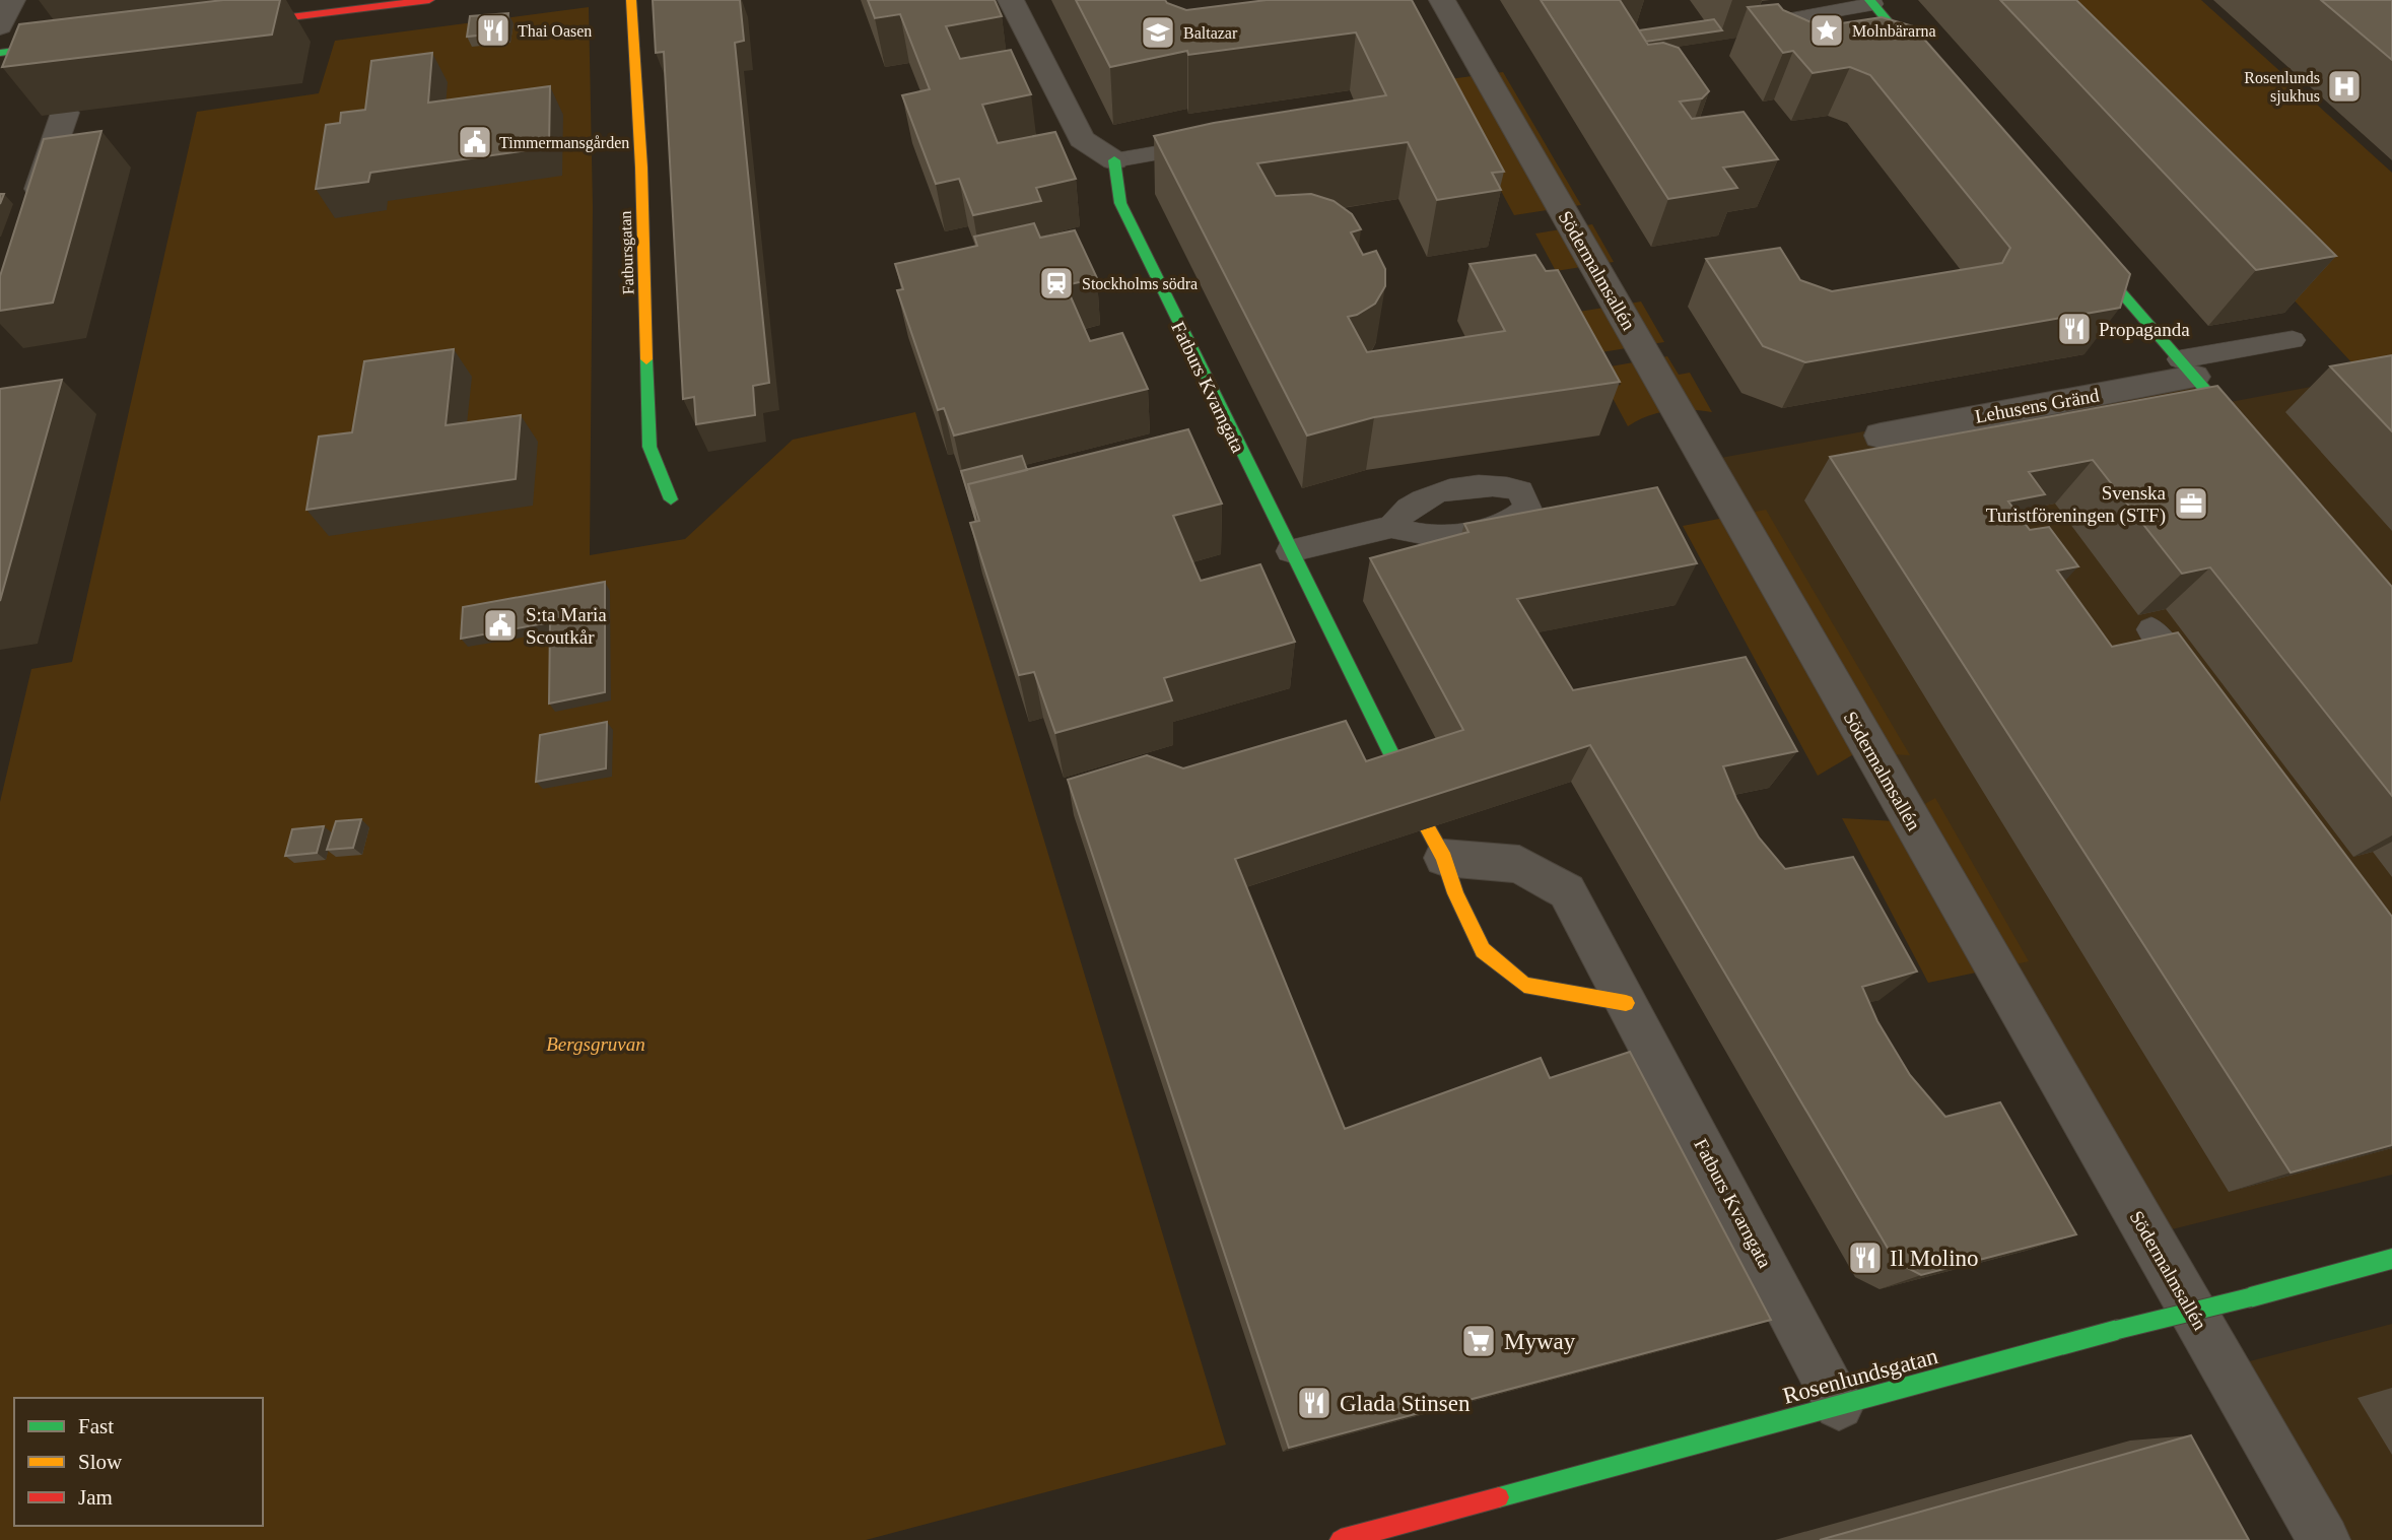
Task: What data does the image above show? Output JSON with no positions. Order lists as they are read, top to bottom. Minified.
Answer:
{"streets":{"street":["Fatbursgatan","Södermalmsallén","Fatburs Kvarngata","Lehusens Gränd","Rosenlundsgatan"]},"crossings":[["Fatburs Kvarngata","Rosenlundsgatan"]],"parks":["Bergsgruvan"],"places":{"restaurant":["Thai Oasen","Propaganda","Il Molino","Glada Stinsen"],"place":["Molnbärarna"],"school or university":["Baltazar"],"hospital":["Rosenlunds sjukhus"],"public building":["Timmermansgården","S:ta Maria Scoutkår"],"station":["Stockholms södra"],"office":["Svenska Turistföreningen (STF)"],"supermarket":["Myway"]},"legend":["Fast","Slow","Jam"]}
